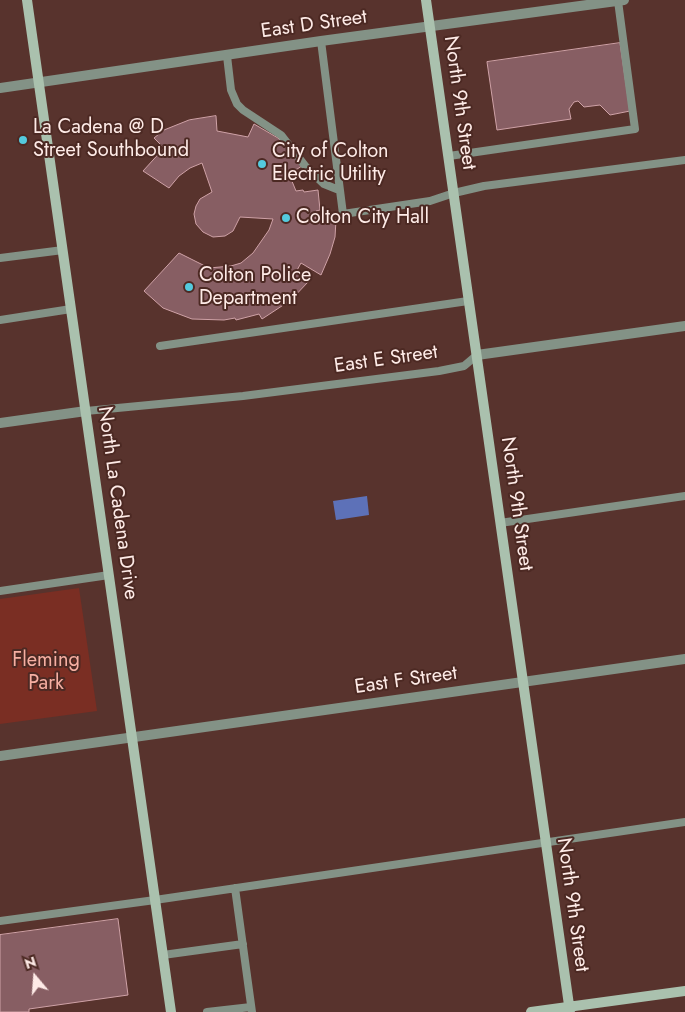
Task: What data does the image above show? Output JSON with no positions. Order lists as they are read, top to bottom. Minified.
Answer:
{"streets":{"street":["East D Street","North 9th Street","East E Street","North La Cadena Drive","East F Street"]},"crossings":[["East D Street","North 9th Street"],["East D Street","North La Cadena Drive"],["North 9th Street","East E Street"],["North 9th Street","East F Street"],["East E Street","North La Cadena Drive"],["North La Cadena Drive","East F Street"]],"parks":["Fleming Park"],"places":["La Cadena @ D Street Southbound","City of Colton Electric Utility","Colton City Hall","Colton Police Department"],"north":"top"}
